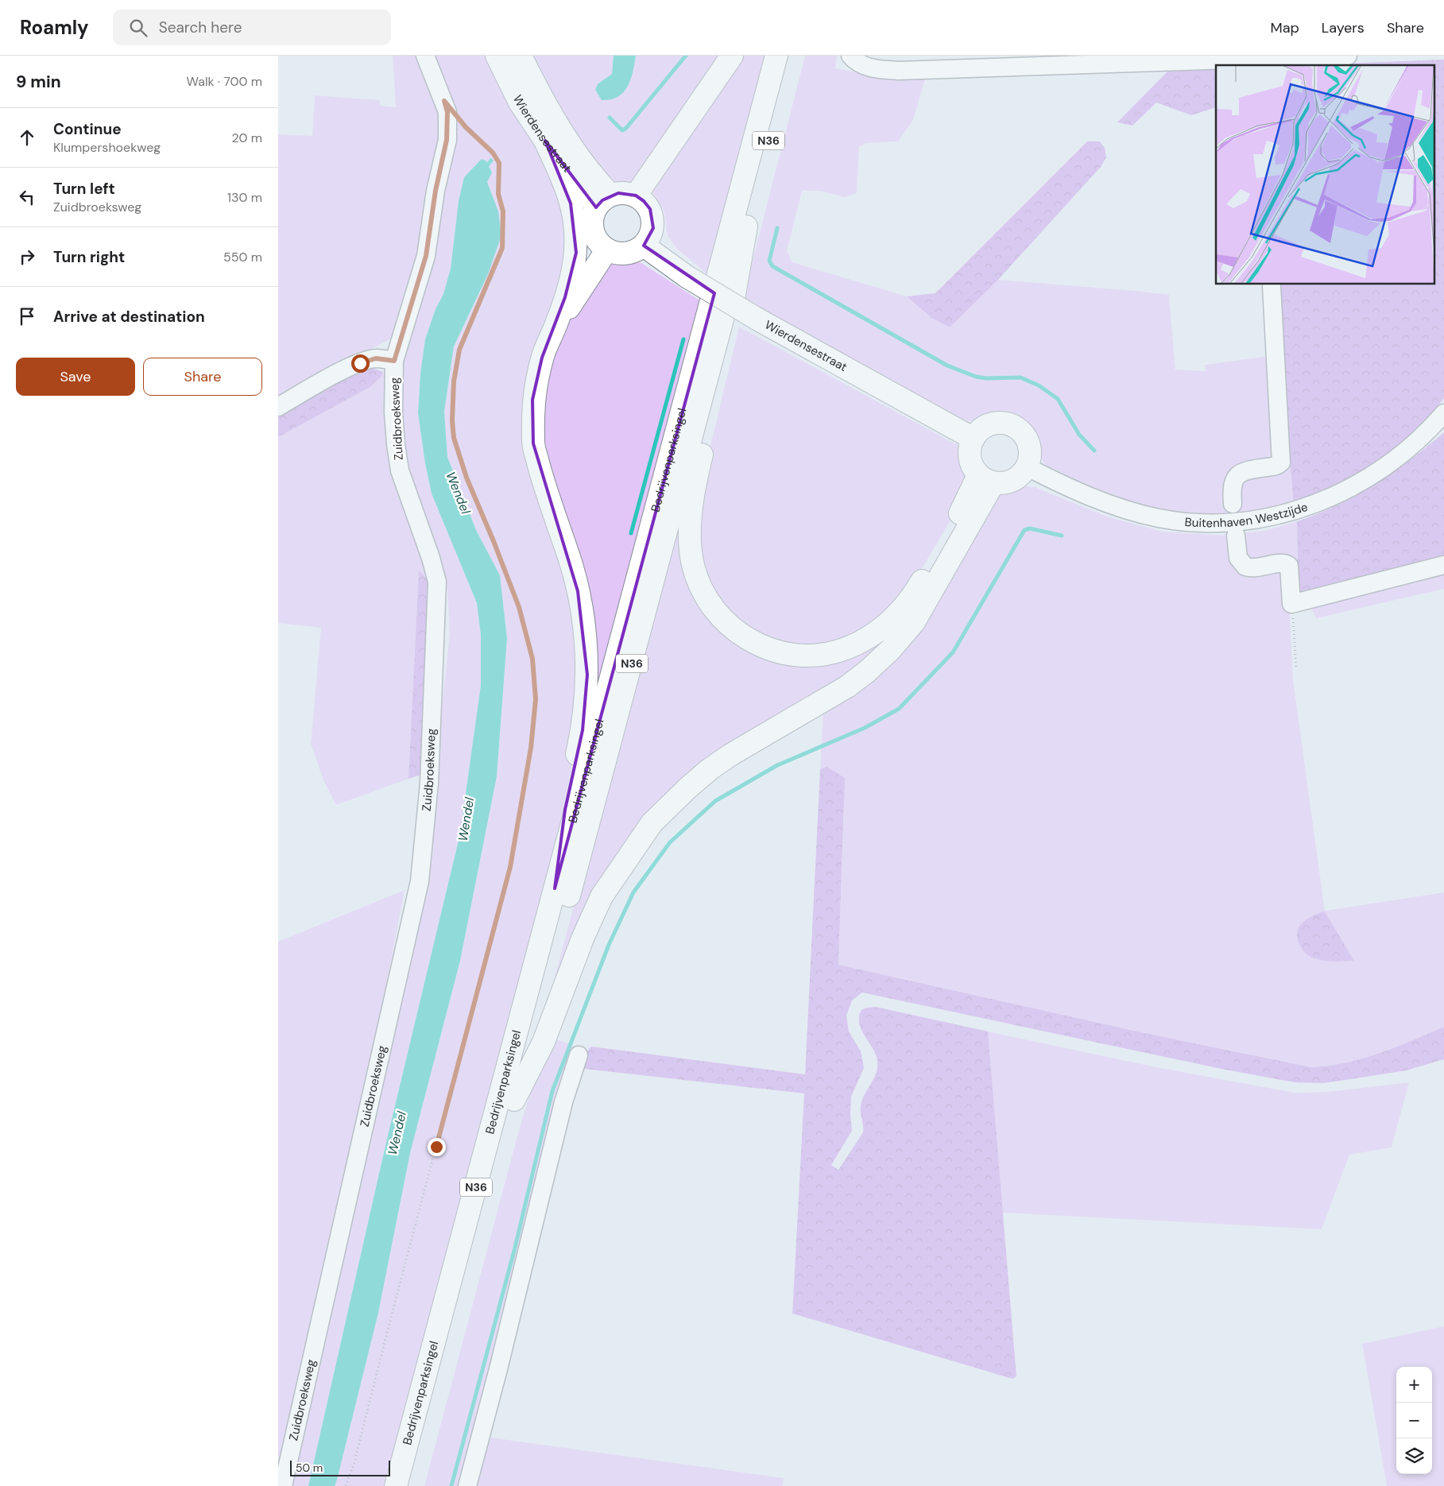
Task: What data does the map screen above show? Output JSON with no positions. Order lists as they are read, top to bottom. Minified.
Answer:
{"streets":{"main road":["Wierdensestraat","N36","Bedrijvenparksingel"],"street":["Zuidbroeksweg","Buitenhaven Westzijde"]},"crossings":[["Wierdensestraat","N36"],["Wierdensestraat","Buitenhaven Westzijde"],["N36","Bedrijvenparksingel"],["N36","Buitenhaven Westzijde"]],"water":["Wendel"],"scale_bar":"50 m","page":{"header":"Roamly","search":"Search here","nav":["Map","Layers","Share"],"heading":["9 min","Walk · 700 m"],"list":[["Continue","Klumpershoekweg","20 m"],["Turn left","Zuidbroeksweg","130 m"],["Turn right","550 m"],"Arrive at destination"],"buttons":["Save","Share"],"map_buttons":["+","−"],"scale":"50 m"}}
